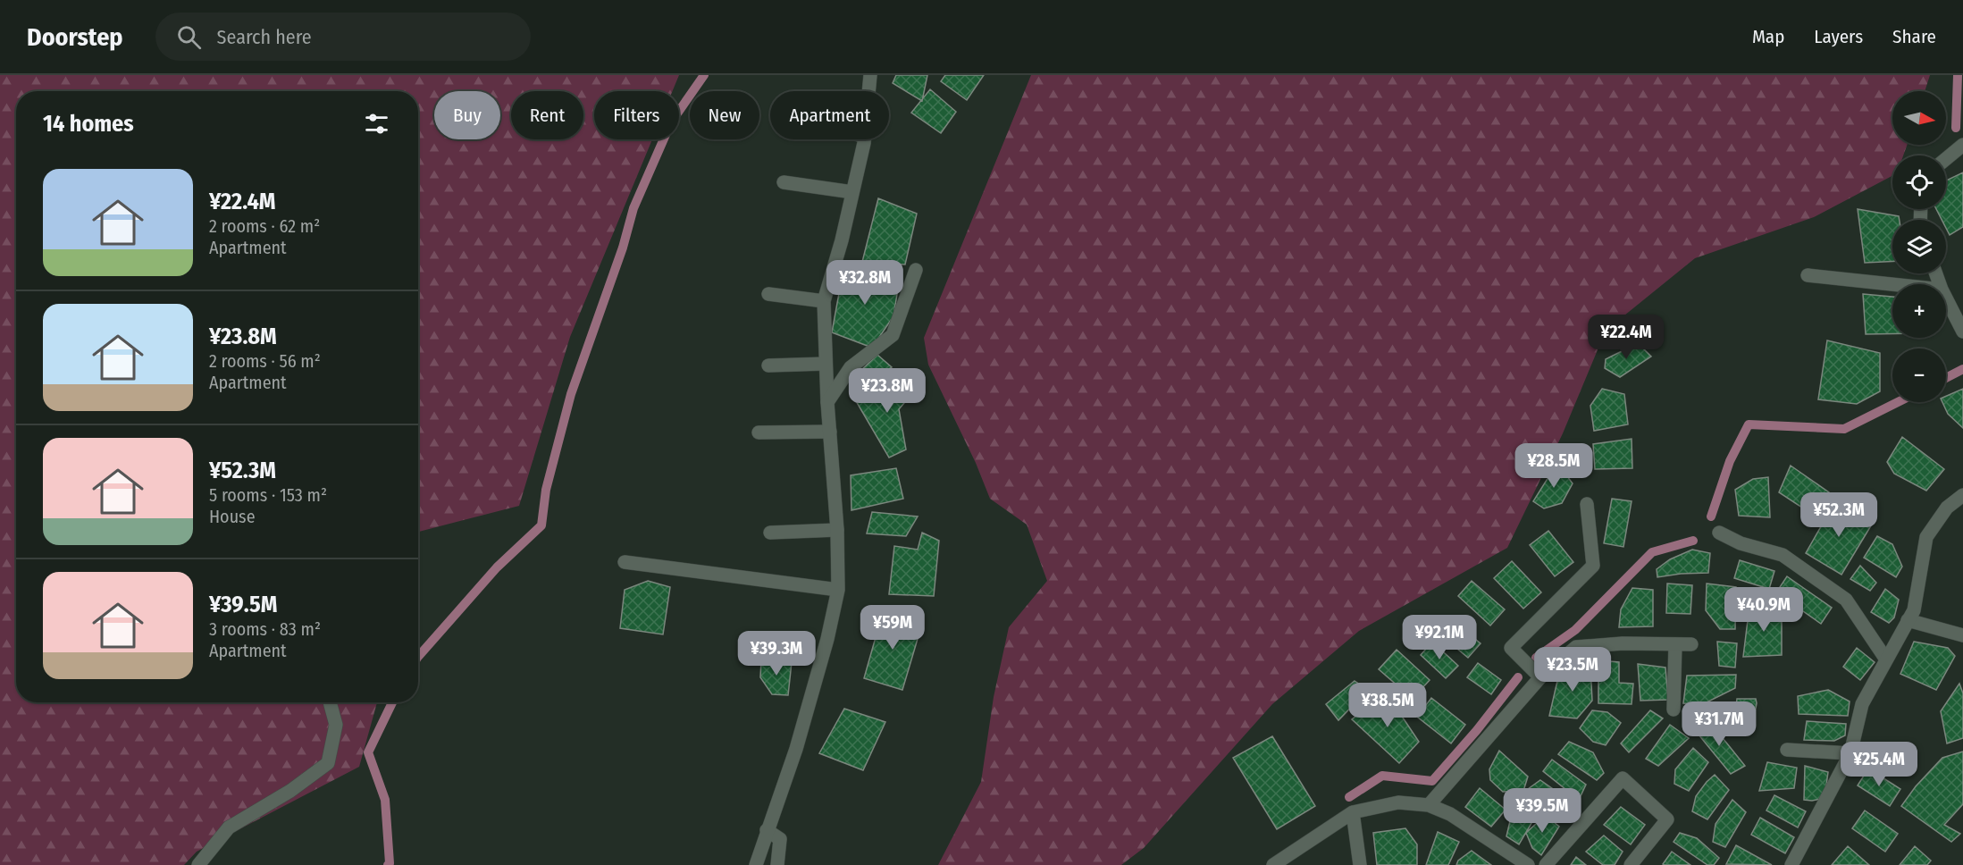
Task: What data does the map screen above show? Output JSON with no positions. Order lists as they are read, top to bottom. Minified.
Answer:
{"north":"right","page":{"header":"Doorstep","search":"Search here","nav":["Map","Layers","Share"],"map_buttons":["+","−"],"chip":["Buy","Rent","Filters","New","Apartment"],"heading":"14 homes","list":[{"name":"¥22.4M","note":"2 rooms · 62 m² · Apartment"},{"name":"¥23.8M","note":"2 rooms · 56 m² · Apartment"},{"name":"¥52.3M","note":"5 rooms · 153 m² · House"},{"name":"¥39.5M","note":"3 rooms · 83 m² · Apartment"}],"price":["¥32.8M","¥22.4M","¥23.8M","¥28.5M","¥52.3M","¥40.9M","¥59M","¥92.1M","¥39.3M","¥23.5M","¥38.5M","¥31.7M","¥25.4M","¥39.5M"]}}
